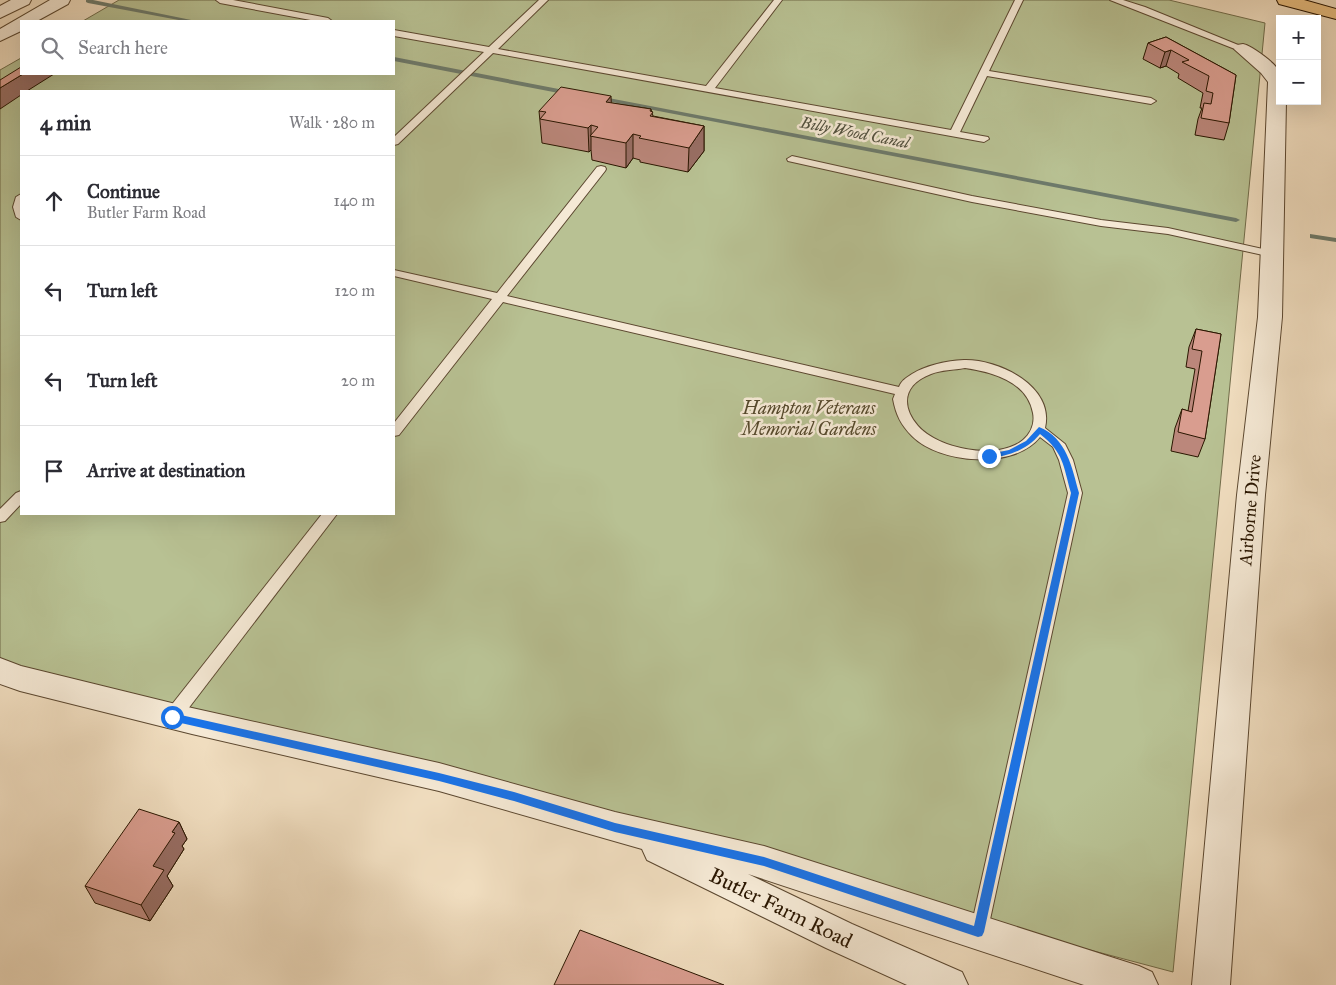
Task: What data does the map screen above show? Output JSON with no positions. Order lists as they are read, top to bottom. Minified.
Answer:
{"streets":{"street":["Airborne Drive","Butler Farm Road"]},"water":["Billy Wood Canal"],"parks":["Hampton Veterans Memorial Gardens"],"page":{"map_buttons":["+","−"],"search":"Search here","heading":["4 min","Walk · 280 m"],"list":[["Continue","Butler Farm Road","140 m"],["Turn left","120 m"],["Turn left","20 m"],"Arrive at destination"]}}
